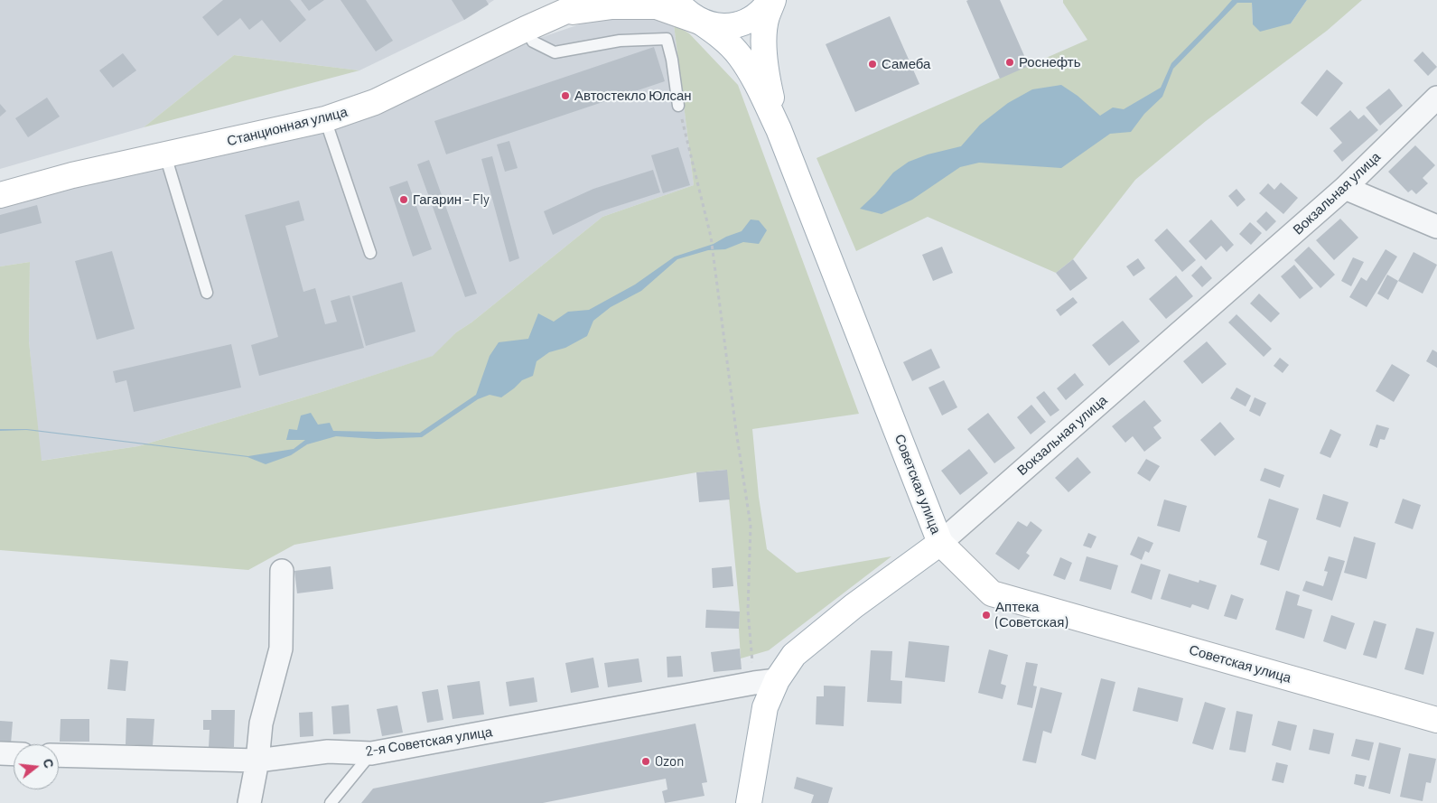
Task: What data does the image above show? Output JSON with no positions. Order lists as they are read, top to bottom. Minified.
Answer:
{"streets":{"street":["Станционная улица","Вокзальная улица","Советская улица","2-я Советская улица"]},"crossings":[["Станционная улица","Советская улица"],["Вокзальная улица","Советская улица"],["Вокзальная улица","2-я Советская улица"]],"places":["Роснефть","Самеба","Автостекло Юлсан","Гагарин - Fly","Аптека (Советская)","Ozon"],"north":"right"}
